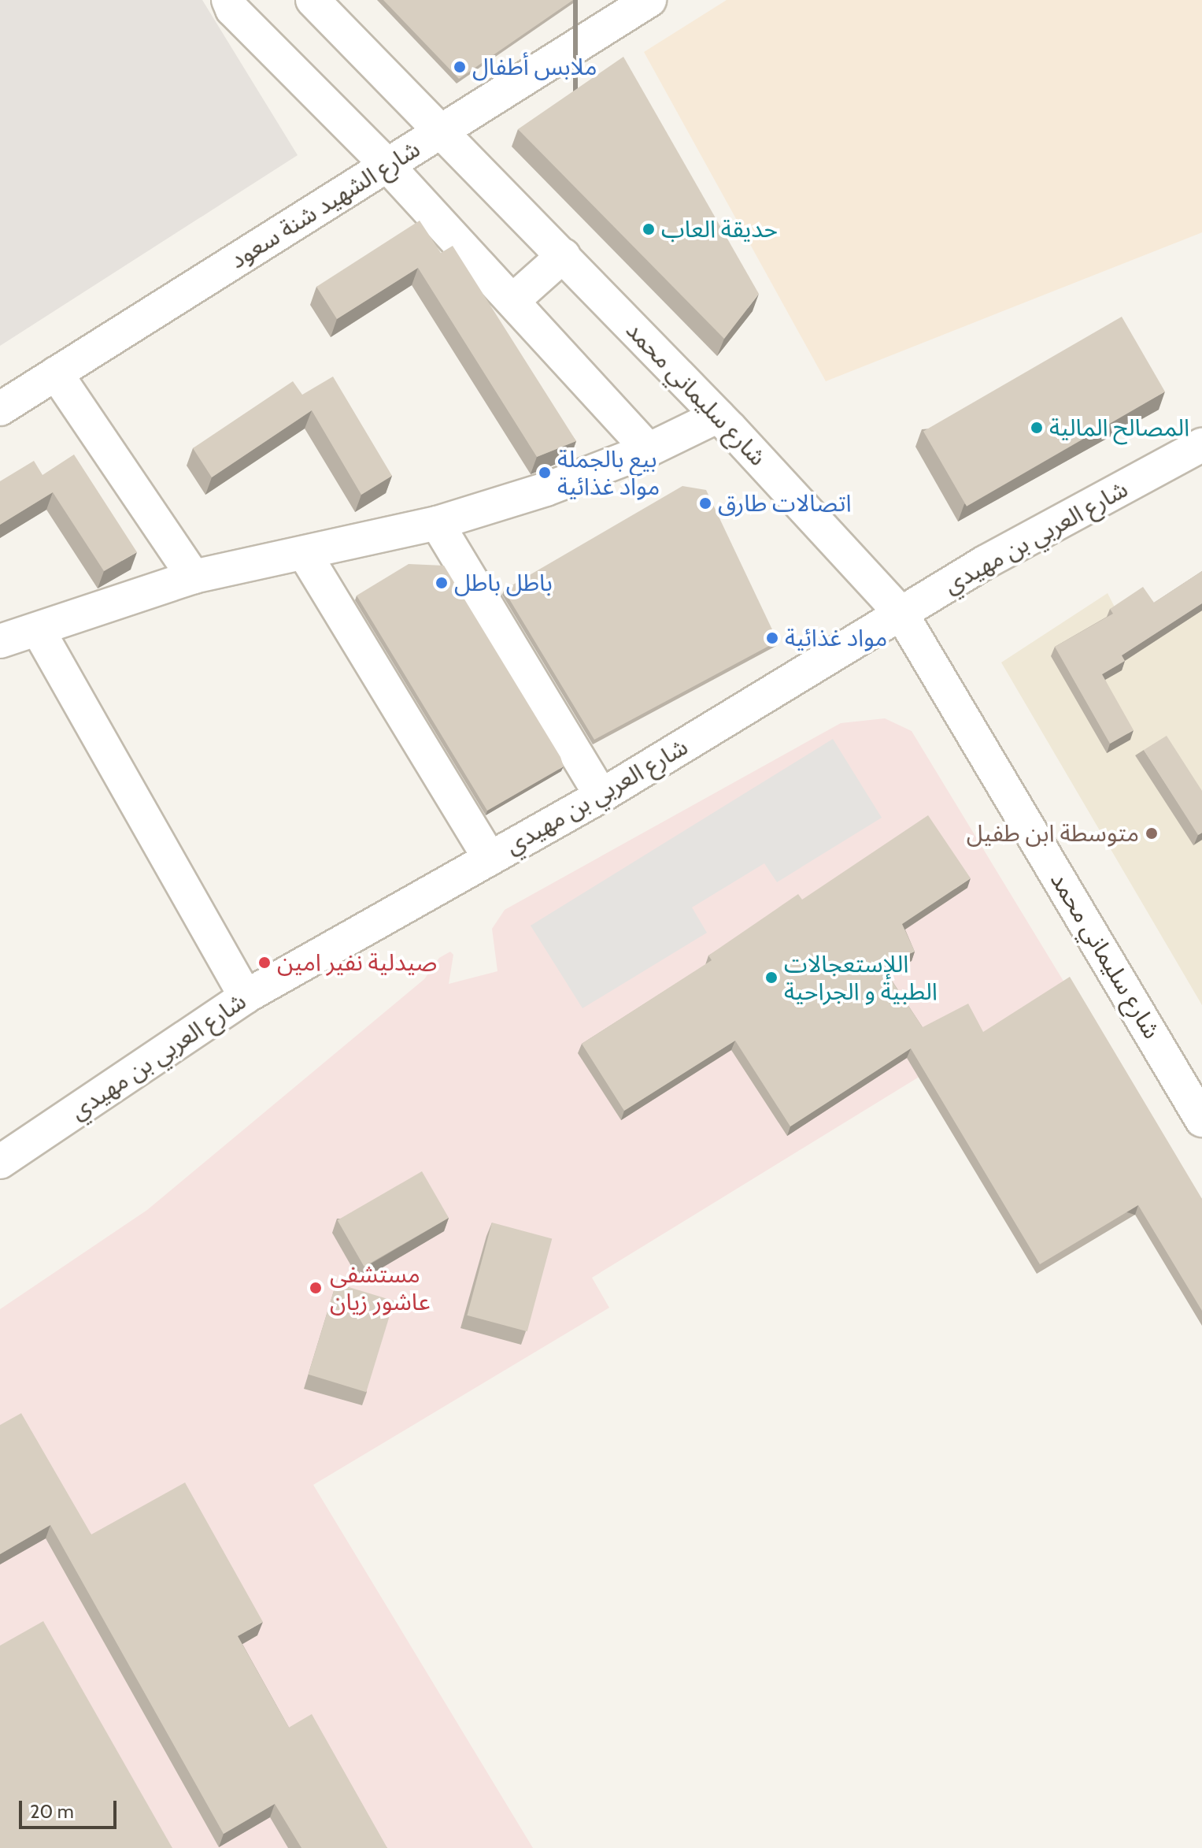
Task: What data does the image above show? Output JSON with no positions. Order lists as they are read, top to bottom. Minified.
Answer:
{"streets":{"street":["شارع الشهيد شنة سعود","شارع سليماني محمد","شارع العربي بن مهيدي"]},"crossings":[["شارع الشهيد شنة سعود","شارع سليماني محمد"],["شارع سليماني محمد","شارع العربي بن مهيدي"]],"places":["ملابس أطفال","حديقة العاب","المصالح المالية","بيع بالجملة مواد غذائية","اتصالات طارق","باطل باطل","مواد غذائية","متوسطة ابن طفيل","صيدلية نفير امين","اللإستعجالات الطبية و الجراحية","مستشفى عاشور زيان"],"scale_bar":"20 m"}
